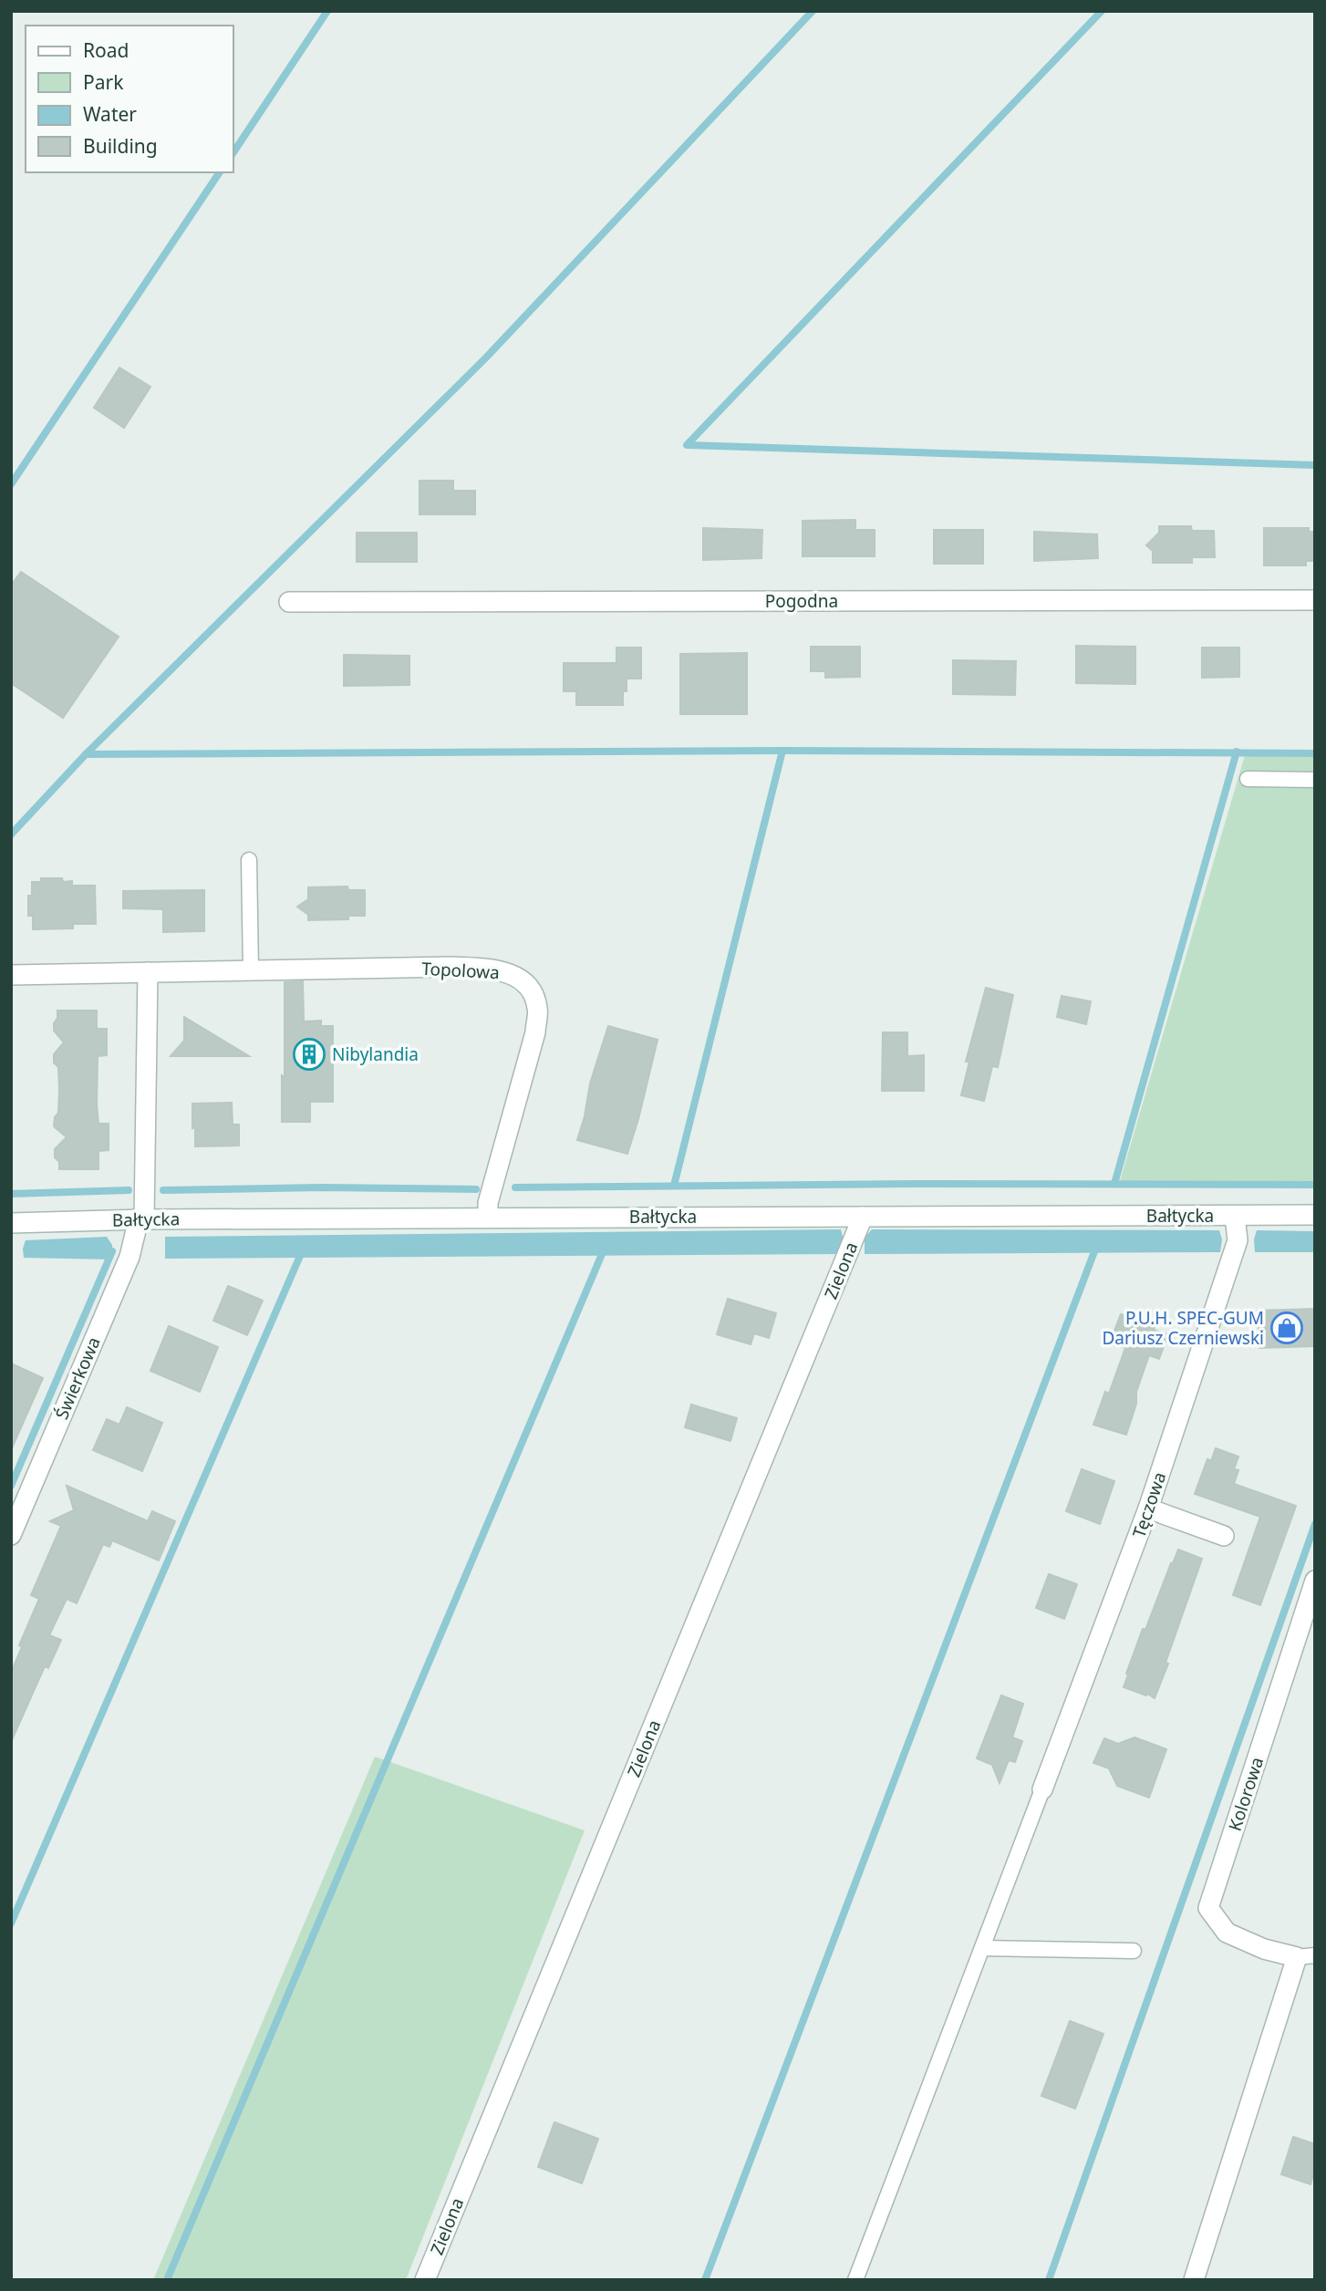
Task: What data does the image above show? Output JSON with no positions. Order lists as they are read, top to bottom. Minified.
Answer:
{"streets":{"street":["Pogodna","Topolowa","Bałtycka","Zielona","Świerkowa","Tęczowa","Kolorowa"]},"crossings":[["Topolowa","Bałtycka"],["Bałtycka","Zielona"],["Bałtycka","Świerkowa"],["Bałtycka","Tęczowa"]],"places":{"building":["Nibylandia"],"shop":["P.U.H. SPEC-GUM Dariusz Czerniewski"]},"legend":["Road","Park","Water","Building"]}
